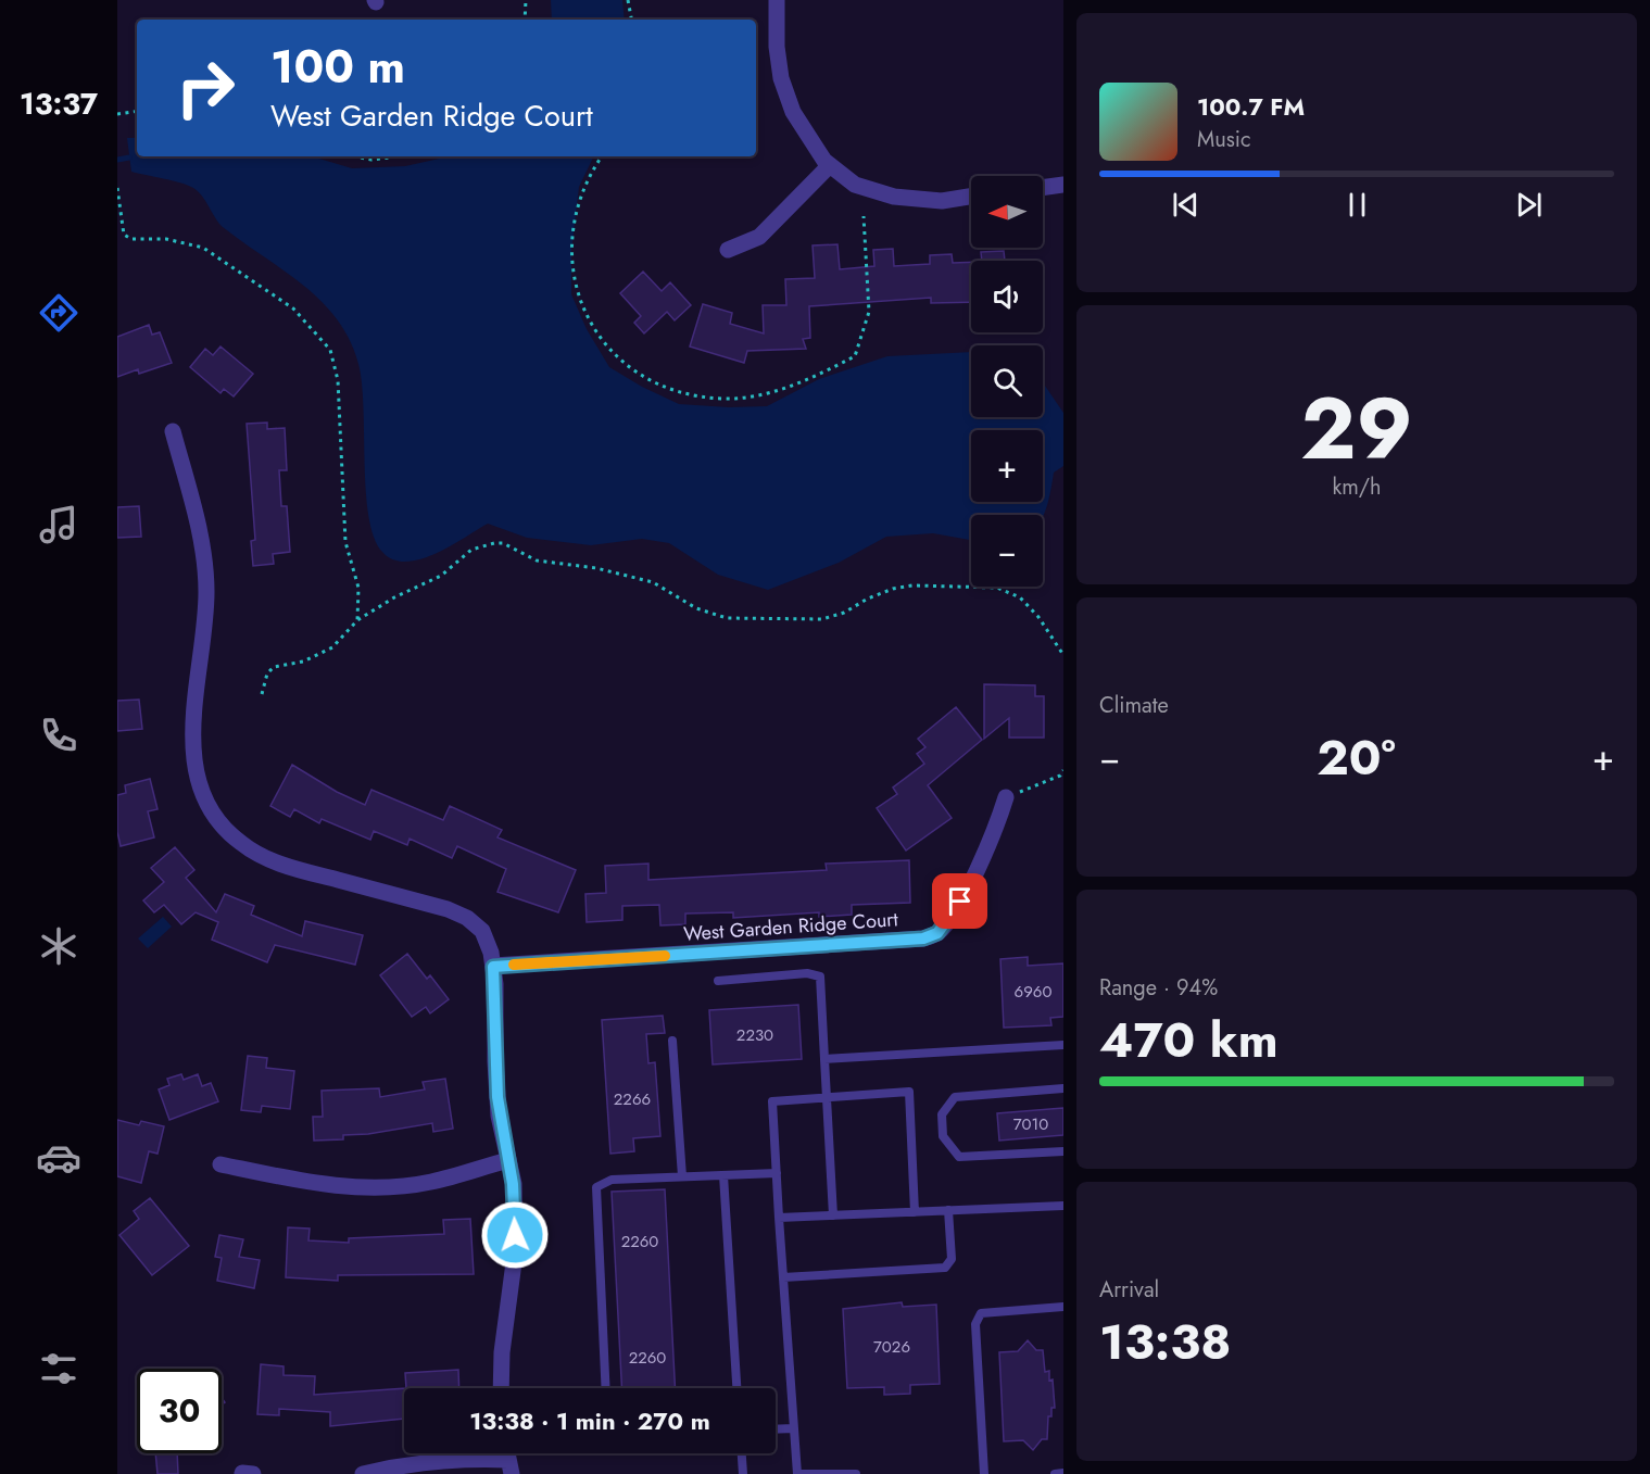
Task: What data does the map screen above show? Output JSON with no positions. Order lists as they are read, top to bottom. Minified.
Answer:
{"streets":{"street":["West Garden Ridge Court"]},"house_numbers":["6960","2230","2266","7010","2260","7026","2260"],"north":"left","page":{"tabs":"13:37","turn":["100 m","West Garden Ridge Court"],"song":["100.7 FM","Music"],"map_buttons":["+","−"],"tile":[["29","km/h"],"Climate",["Range · 94%","470 km"],["Arrival","13:38"]],"heat":["−","20°","+"],"limit":"30","trip":"13:38 · 1 min · 270 m"}}
